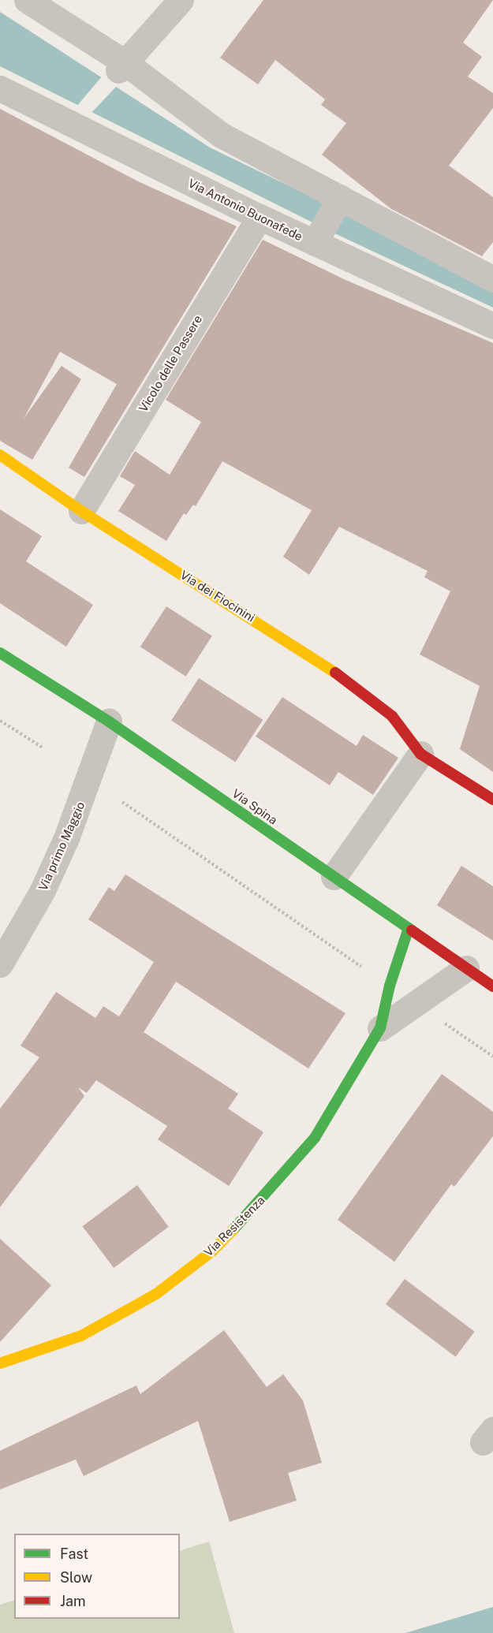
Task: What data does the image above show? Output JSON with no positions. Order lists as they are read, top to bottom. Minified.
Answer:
{"streets":{"street":["Via Antonio Buonafede","Vicolo delle Passere","Via dei Fiocinini","Via Spina","Via primo Maggio","Via Resistenza"]},"crossings":[["Via Antonio Buonafede","Vicolo delle Passere"],["Vicolo delle Passere","Via dei Fiocinini"],["Via Spina","Via primo Maggio"],["Via Spina","Via Resistenza"]],"legend":["Fast","Slow","Jam"]}
